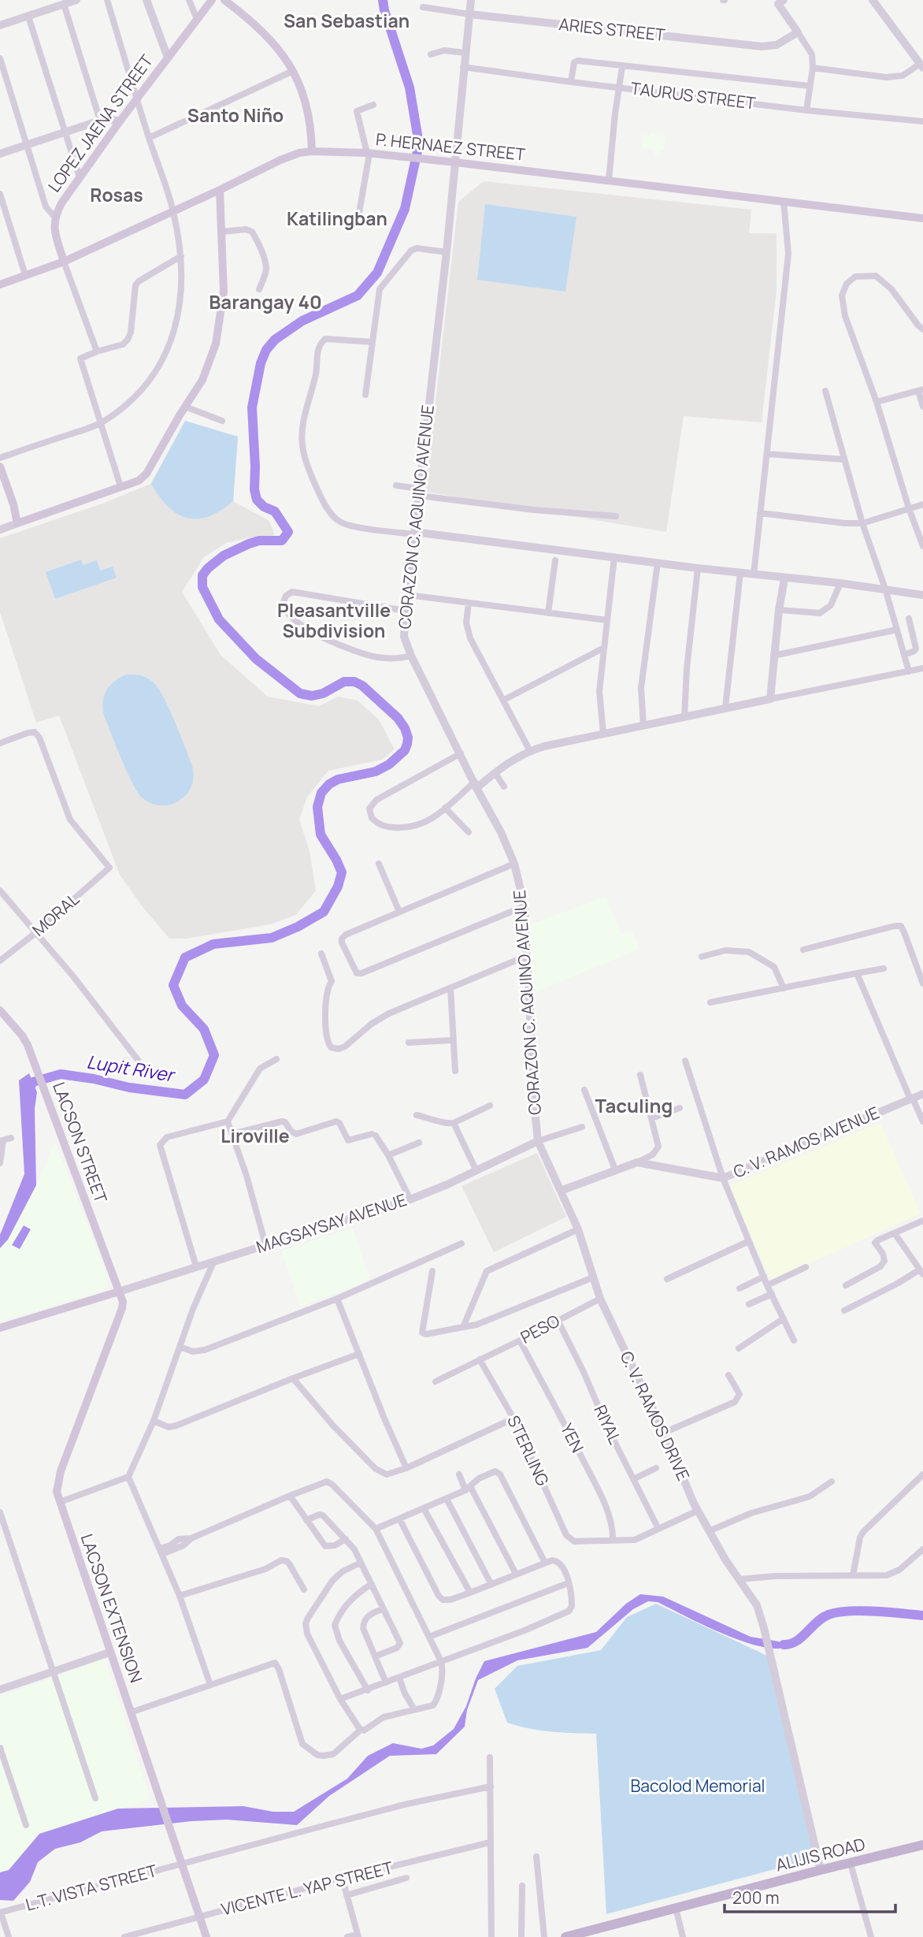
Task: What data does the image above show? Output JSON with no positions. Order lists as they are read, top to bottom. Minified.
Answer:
{"streets":{"main road":["LOPEZ JAENA STREET","P. HERNAEZ STREET","LACSON STREET","LACSON EXTENSION","ALIJIS ROAD"],"street":["ARIES STREET","TAURUS STREET","CORAZON C. AQUINO AVENUE","MORAL","C. V. RAMOS AVENUE","MAGSAYSAY AVENUE","PESO","C. V. RAMOS DRIVE","RIYAL","YEN","STERLING","L.T. VISTA STREET","VICENTE L. YAP STREET"]},"crossings":[["ARIES STREET","CORAZON C. AQUINO AVENUE"],["TAURUS STREET","CORAZON C. AQUINO AVENUE"],["LOPEZ JAENA STREET","P. HERNAEZ STREET"],["P. HERNAEZ STREET","CORAZON C. AQUINO AVENUE"],["CORAZON C. AQUINO AVENUE","MAGSAYSAY AVENUE"],["CORAZON C. AQUINO AVENUE","C. V. RAMOS DRIVE"],["LACSON STREET","MAGSAYSAY AVENUE"],["LACSON STREET","LACSON EXTENSION"],["C. V. RAMOS AVENUE","C. V. RAMOS DRIVE"],["MAGSAYSAY AVENUE","C. V. RAMOS DRIVE"],["MAGSAYSAY AVENUE","LACSON EXTENSION"],["PESO","C. V. RAMOS DRIVE"],["PESO","RIYAL"],["PESO","YEN"],["PESO","STERLING"],["C. V. RAMOS DRIVE","ALIJIS ROAD"],["YEN","STERLING"],["LACSON EXTENSION","L.T. VISTA STREET"],["LACSON EXTENSION","VICENTE L. YAP STREET"]],"districts":["San Sebastian","Santo Niño","Rosas","Katilingban","Barangay 40","Pleasantville Subdivision","Taculing","Liroville"],"water":["Lupit River"],"parks":["Bacolod Memorial"],"scale_bar":"200 m"}
